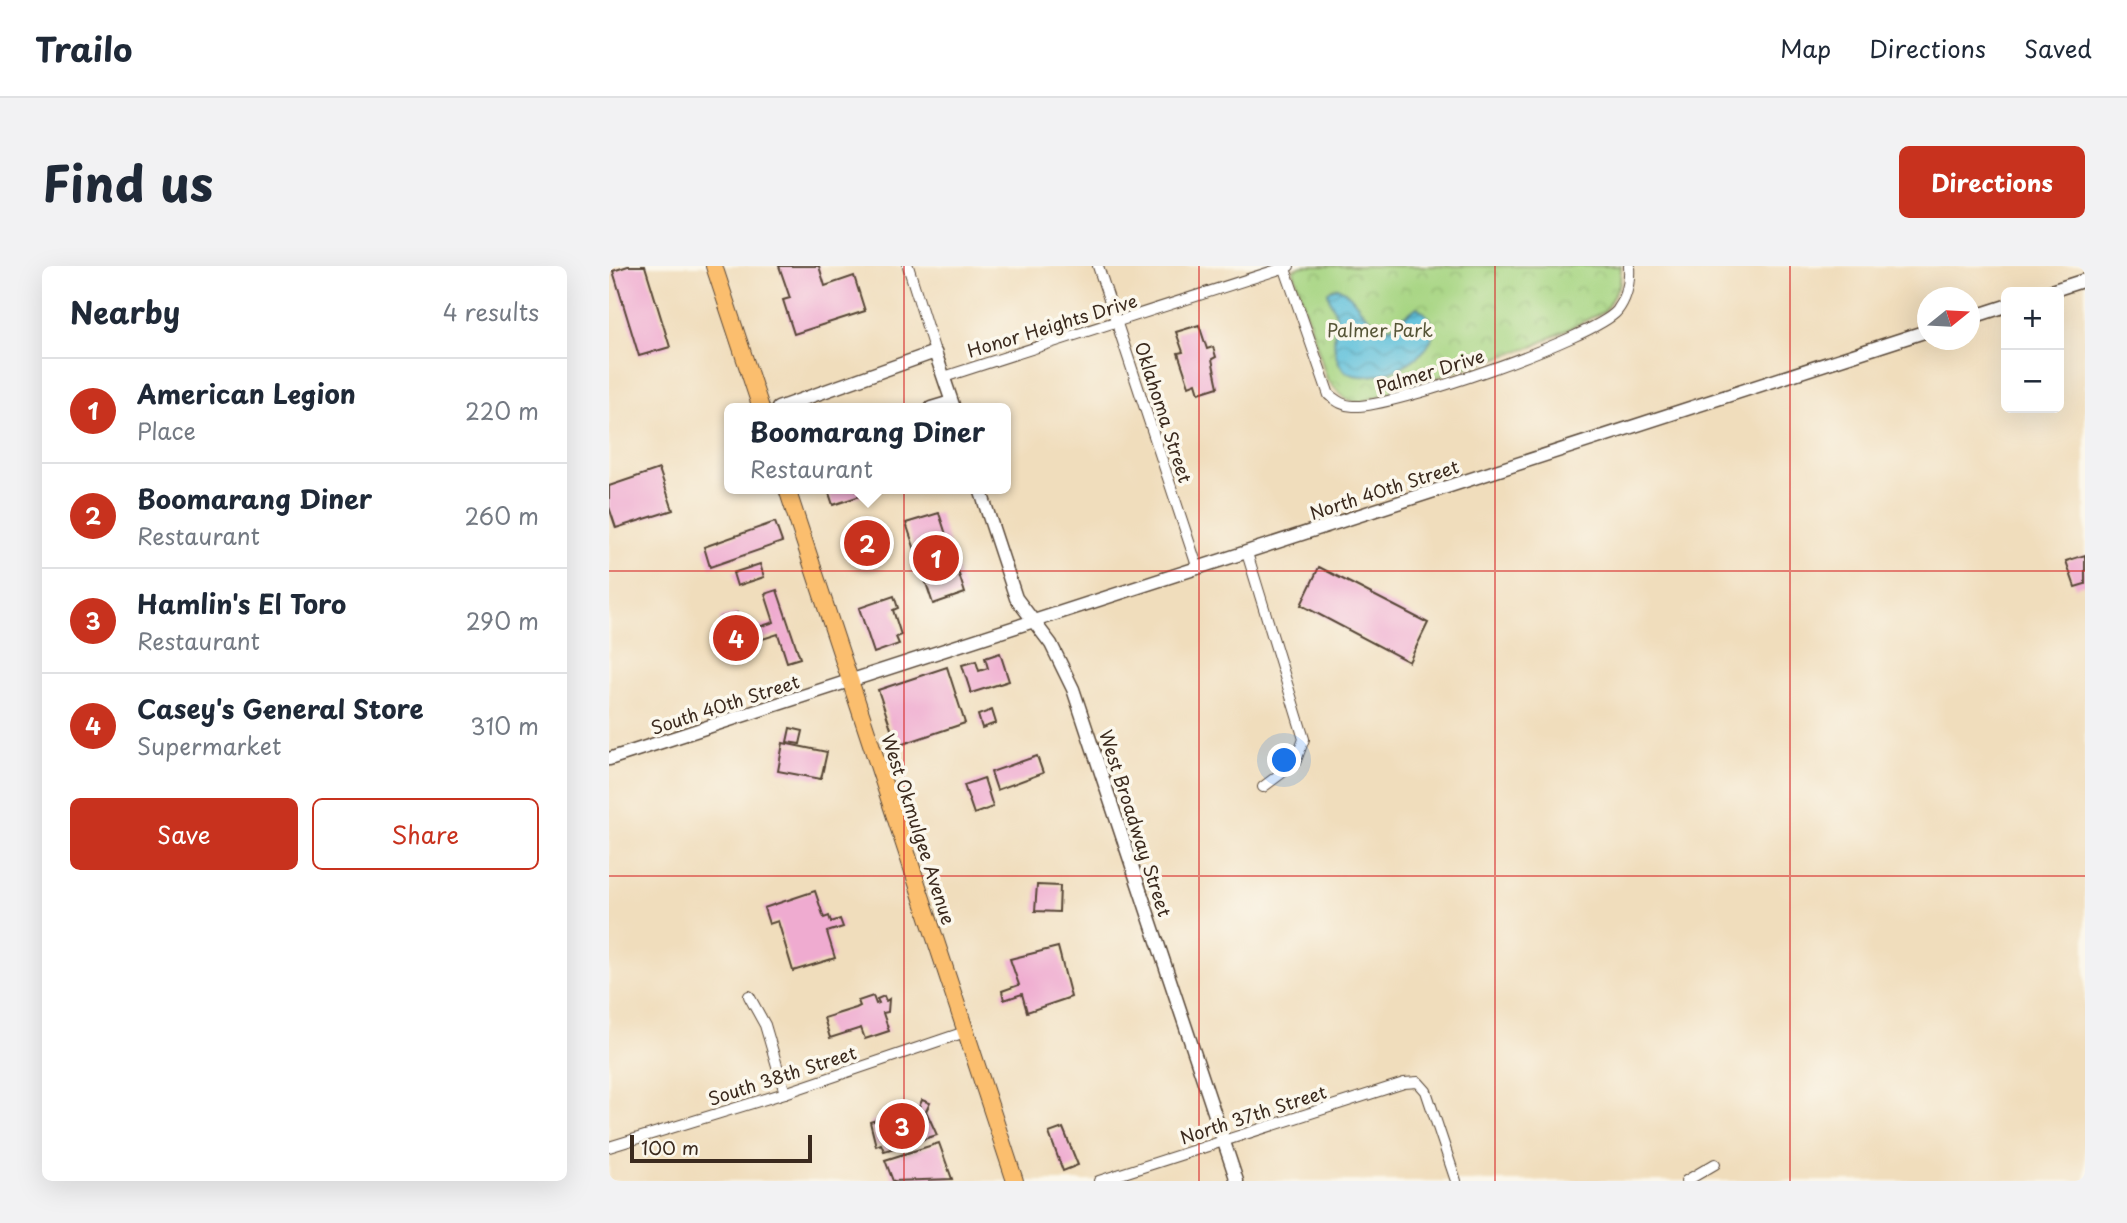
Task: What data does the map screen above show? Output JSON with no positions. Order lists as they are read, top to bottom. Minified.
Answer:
{"streets":{"main road":["West Okmulgee Avenue"],"street":["Honor Heights Drive","Palmer Drive","Oklahoma Street","North 40th Street","South 40th Street","West Broadway Street","South 38th Street","North 37th Street"]},"crossings":[["Honor Heights Drive","Palmer Drive"],["Honor Heights Drive","Oklahoma Street"],["Oklahoma Street","North 40th Street"],["North 40th Street","South 40th Street"],["North 40th Street","West Broadway Street"],["North 40th Street","West Okmulgee Avenue"],["South 40th Street","West Okmulgee Avenue"],["West Broadway Street","North 37th Street"],["West Okmulgee Avenue","South 38th Street"]],"parks":["Palmer Park"],"scale_bar":"100 m","north":"right","page":{"header":"Trailo","nav":["Map","Directions","Saved"],"title":"Find us","buttons":["Directions",["Save","Share"]],"heading":["Nearby","4 results"],"map_buttons":["+","−"],"list":[{"mark":"1","name":"American Legion","note":"Place","value":"220 m"},{"mark":"2","name":"Boomarang Diner","note":"Restaurant","value":"260 m"},{"mark":"3","name":"Hamlin's El Toro","note":"Restaurant","value":"290 m"},{"mark":"4","name":"Casey's General Store","note":"Supermarket","value":"310 m"}],"popup":["Boomarang Diner","Restaurant"],"pins":["2","1","4","3"],"scale":"100 m"}}
